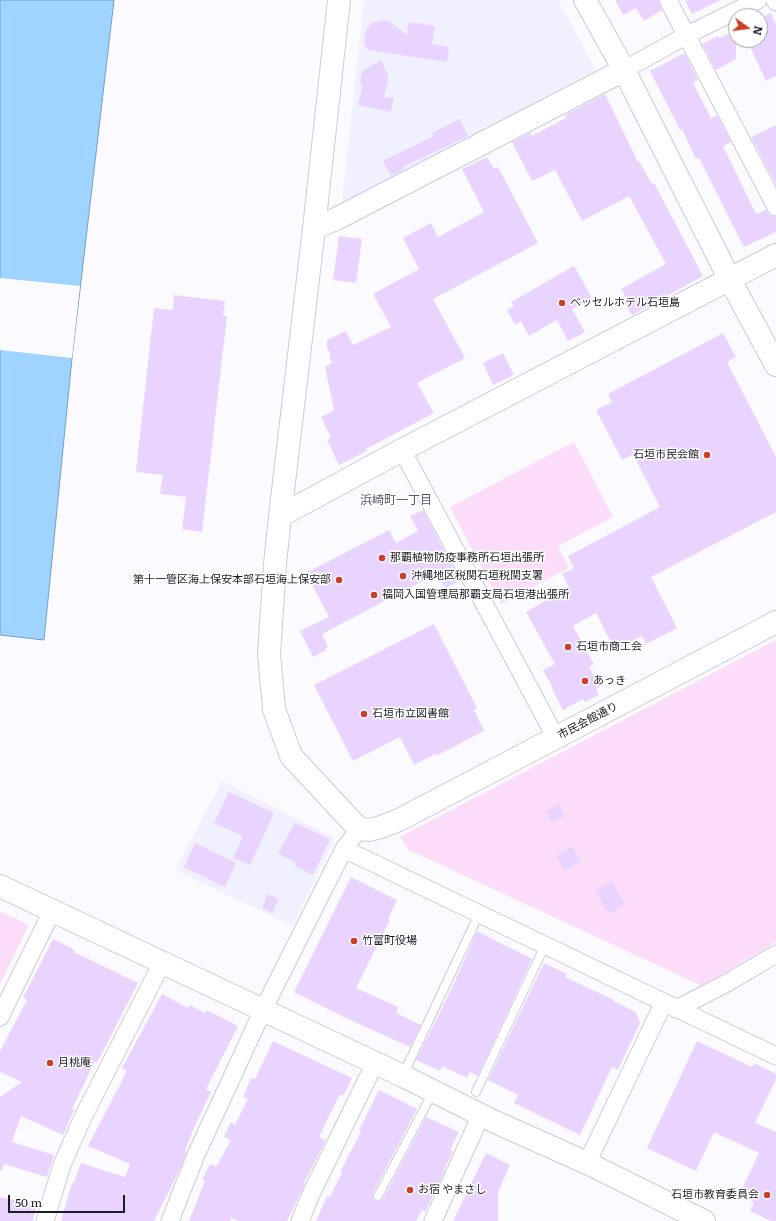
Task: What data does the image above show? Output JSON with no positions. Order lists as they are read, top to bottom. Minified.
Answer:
{"streets":{"street":["市民会館通り"]},"districts":["浜崎町一丁目"],"places":["ベッセルホテル石垣島","石垣市民会館","那覇植物防疫事務所石垣出張所","沖縄地区税関石垣税関支署","第十一管区海上保安本部石垣海上保安部","福岡入国管理局那覇支局石垣港出張所","石垣市商工会","あっき","石垣市立図書館","竹富町役場","月桃庵","お宿 やまさし","石垣市教育委員会"],"scale_bar":"50 m","north":"right"}
